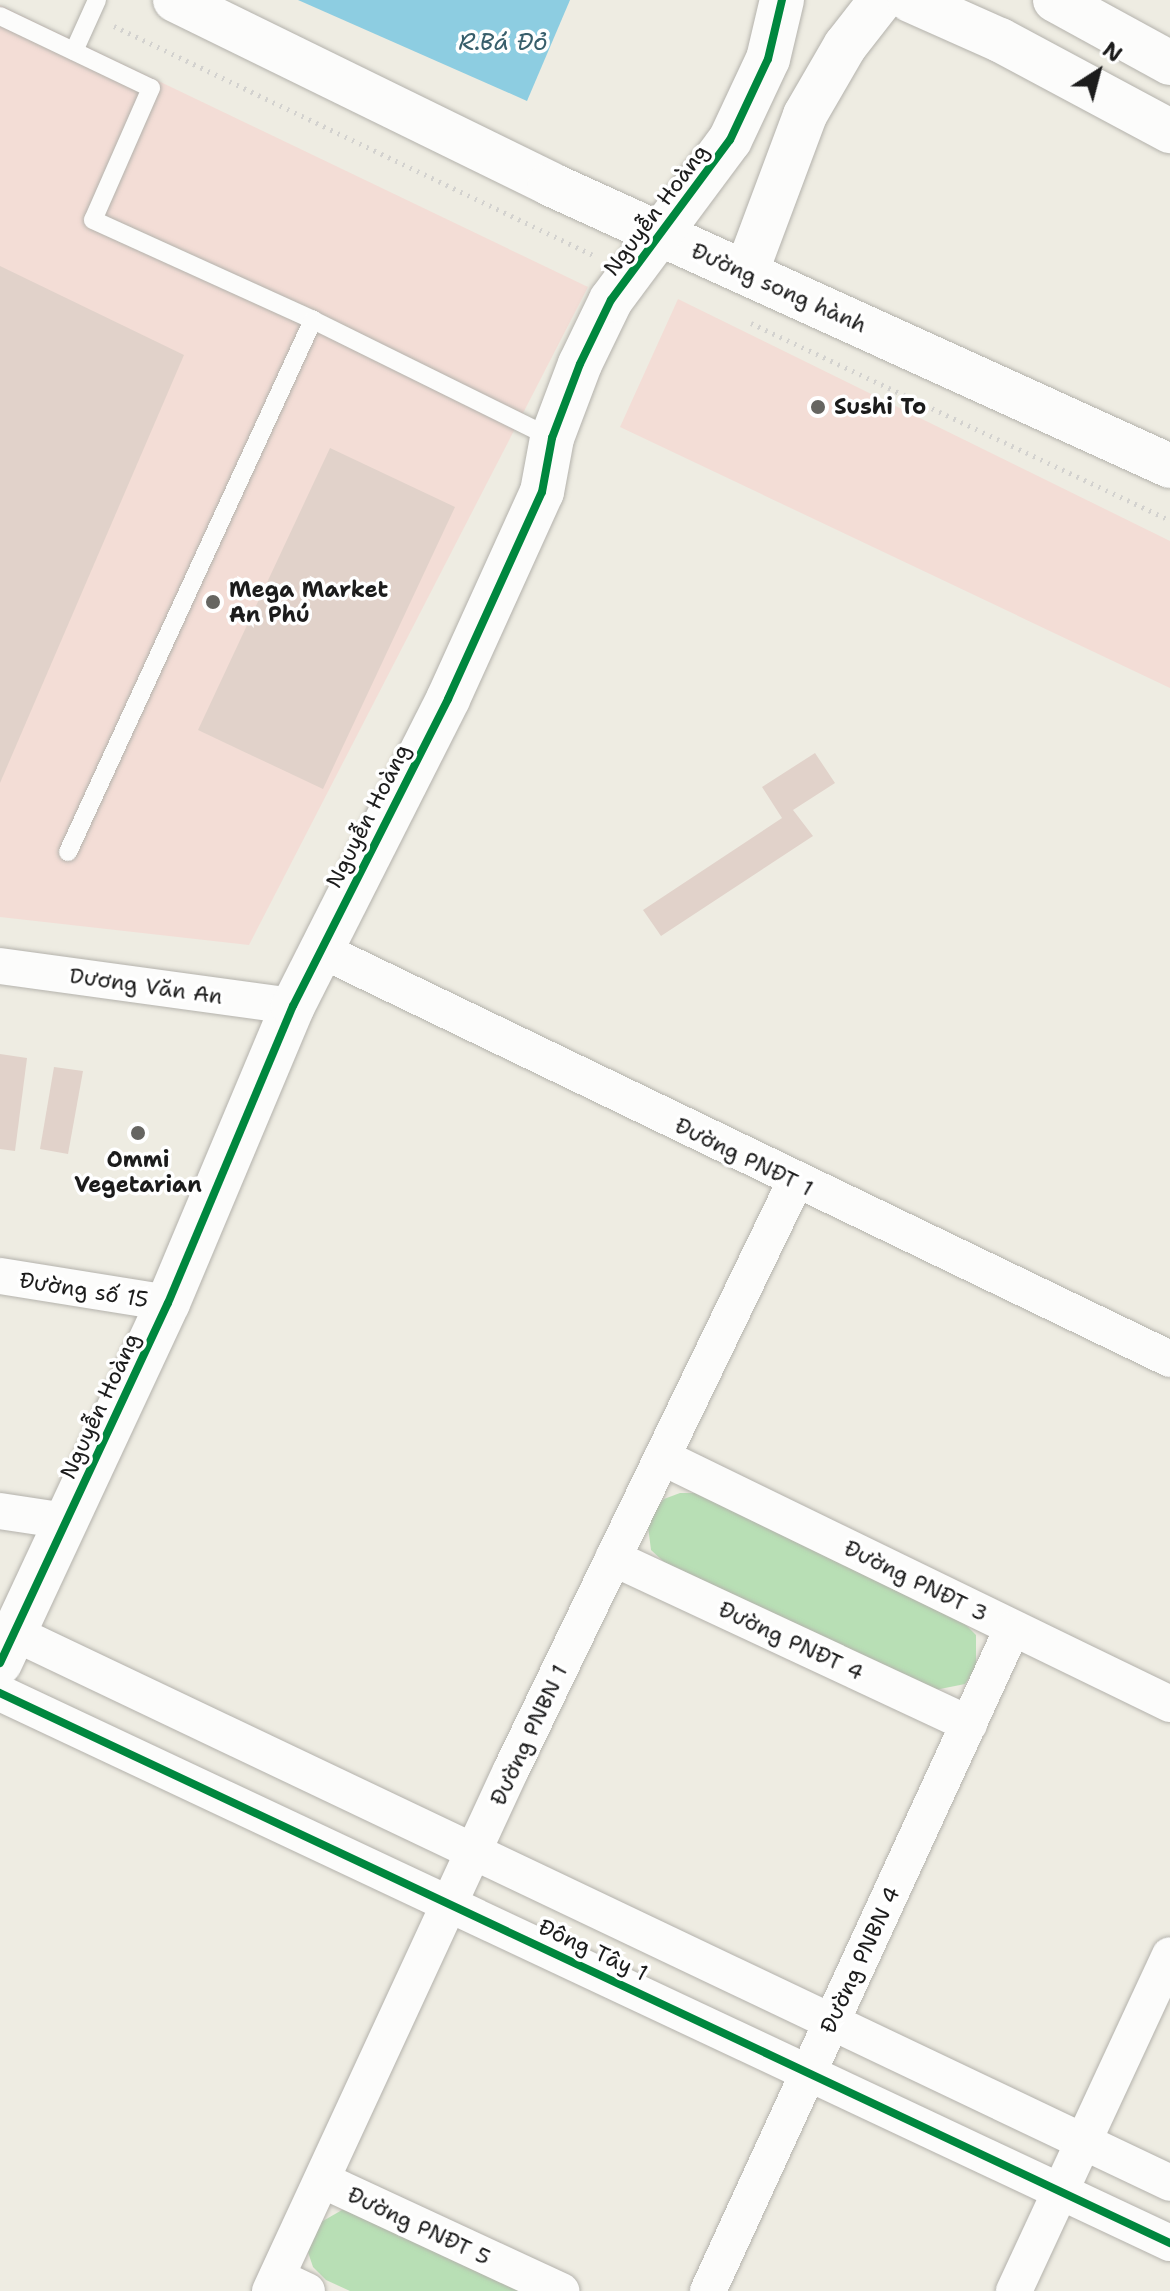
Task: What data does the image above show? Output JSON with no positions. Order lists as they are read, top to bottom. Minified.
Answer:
{"streets":{"main road":["Nguyễn Hoàng","Đường song hành"],"street":["Dương Văn An","Đường PNĐT 1","Đường số 15","Đường PNĐT 3","Đường PNĐT 4","Đường PNBN 1","Đông Tây 1","Đường PNBN 4","Đường PNĐT 5"]},"crossings":[["Nguyễn Hoàng","Đường song hành"],["Nguyễn Hoàng","Dương Văn An"],["Nguyễn Hoàng","Đường PNĐT 1"],["Nguyễn Hoàng","Đường số 15"],["Nguyễn Hoàng","Đông Tây 1"],["Đường PNĐT 1","Đường PNBN 1"],["Đường PNĐT 3","Đường PNBN 1"],["Đường PNĐT 3","Đường PNBN 4"],["Đường PNĐT 4","Đường PNBN 1"],["Đường PNĐT 4","Đường PNBN 4"],["Đường PNBN 1","Đông Tây 1"],["Đường PNBN 1","Đường PNĐT 5"],["Đông Tây 1","Đường PNBN 4"]],"water":["R.Bá Đỏ"],"places":["Sushi To","Mega Market An Phú","Ommi Vegetarian"],"north":"top right"}
